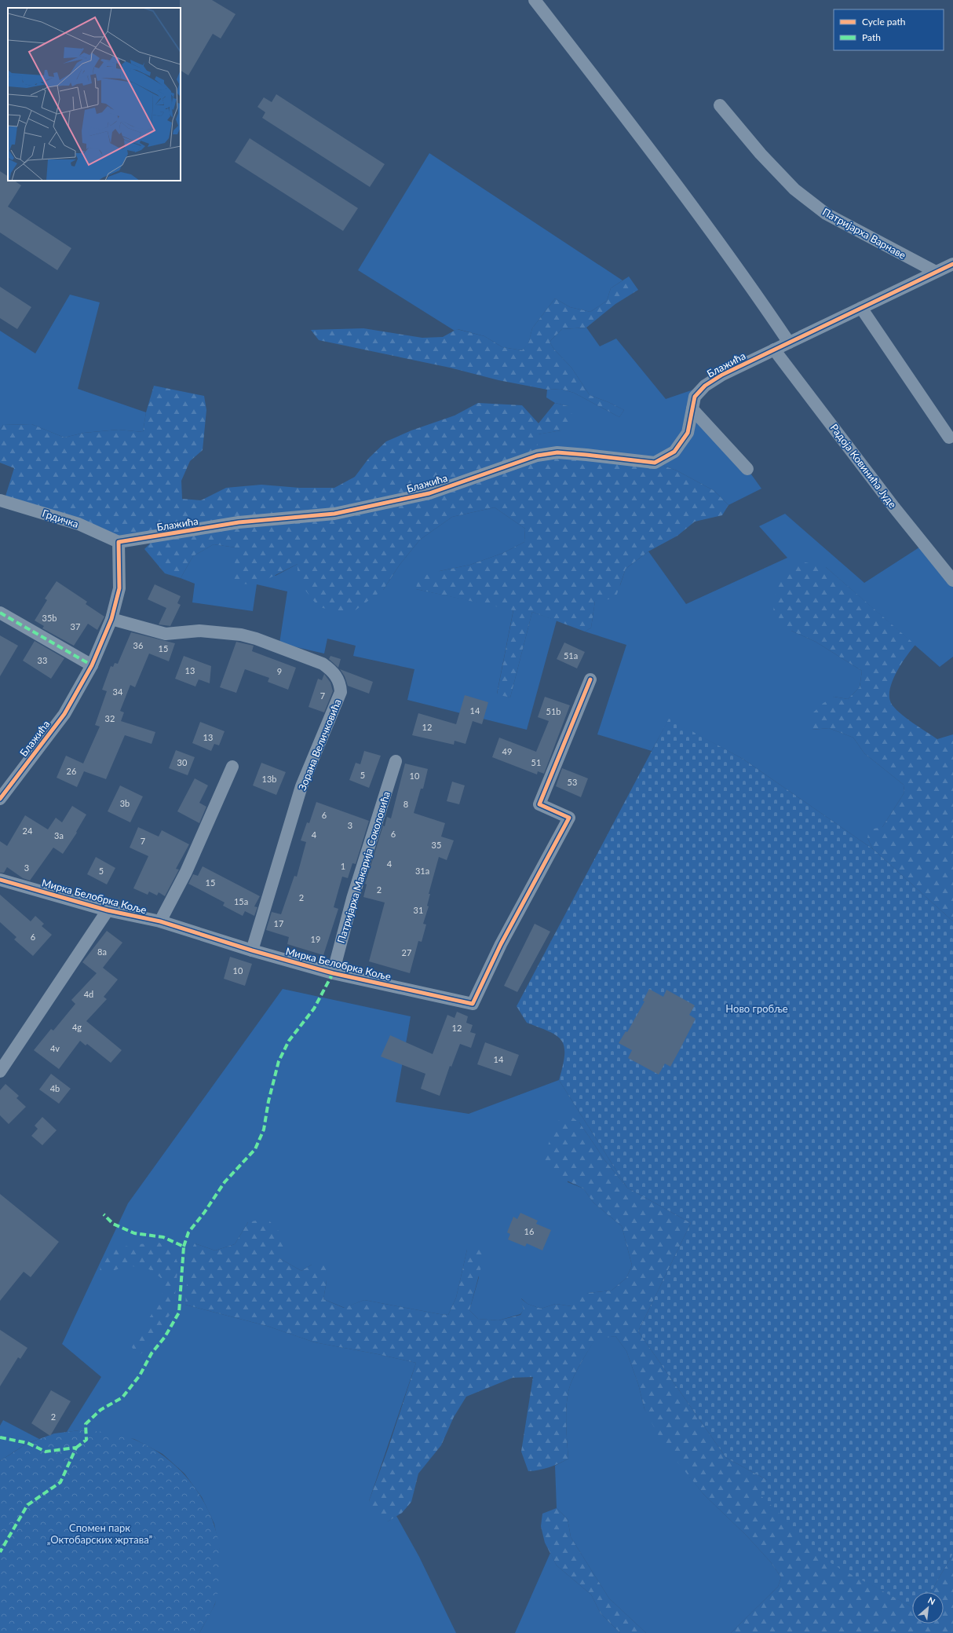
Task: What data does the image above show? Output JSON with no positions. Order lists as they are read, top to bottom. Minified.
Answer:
{"streets":{"street":["Патријарха Варнаве","Блажића","Радоја Ковинића Јуде","Грдичка","Зорана Величковића","Патријарха Макарија Соколовића","Мирка Белобрка Коље"]},"crossings":[["Патријарха Варнаве","Блажића"],["Блажића","Радоја Ковинића Јуде"],["Блажића","Грдичка"],["Блажића","Зорана Величковића"],["Зорана Величковића","Мирка Белобрка Коље"],["Патријарха Макарија Соколовића","Мирка Белобрка Коље"]],"parks":["Ново гробље","Спомен парк „Октобарских жртава”"],"house_numbers":["35b","37","36","15","51a","33","13","9","34","7","14","51b","32","12","13","49","30","51","26","5","10","13b","53","3b","8","6","3","24","6","4","3a","7","35","4","1","3","5","31a","15","2","2","15a","31","17","6","19","8a","27","10","4d","4g","12","4v","14","4b","16","2"],"legend":["Cycle path","Path"],"north":"top right"}
